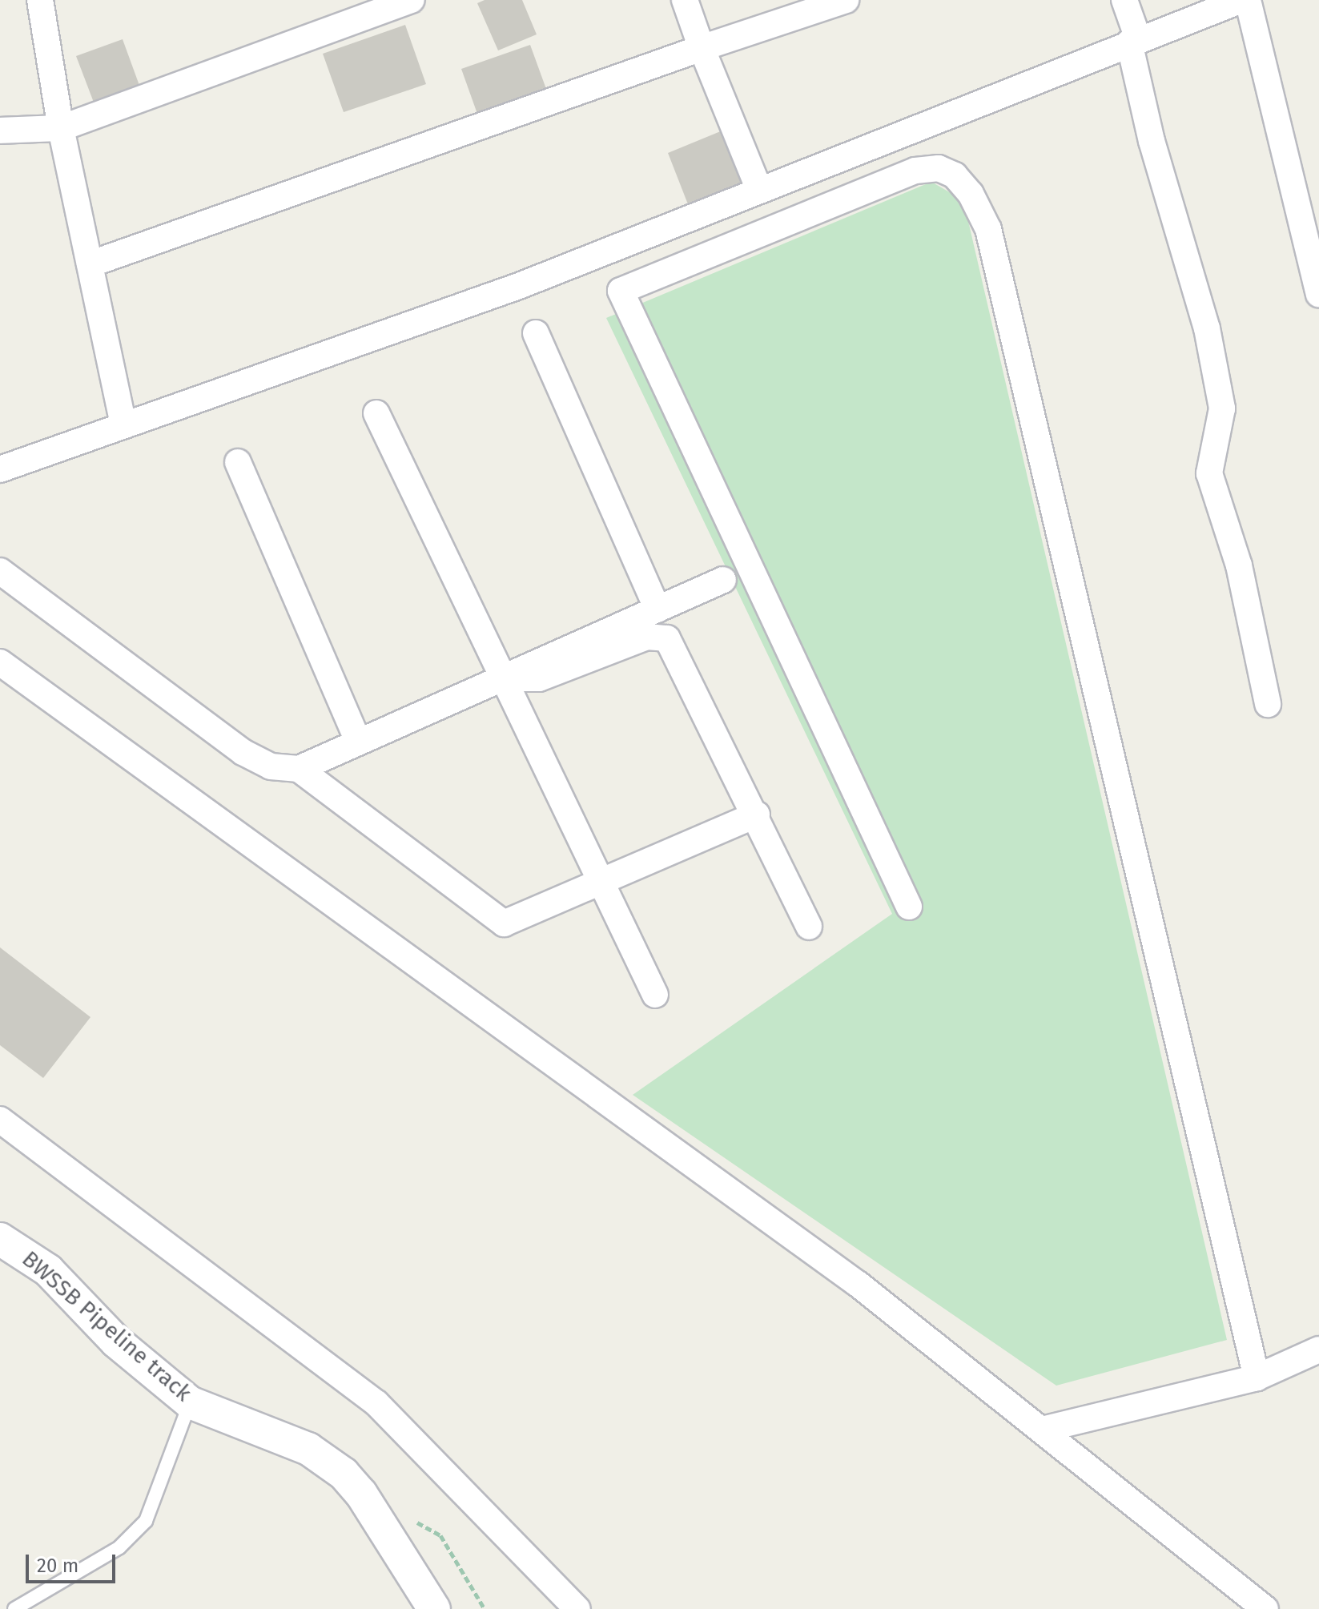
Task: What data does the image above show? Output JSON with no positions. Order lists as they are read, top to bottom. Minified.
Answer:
{"streets":{"street":["BWSSB Pipeline track"]},"scale_bar":"20 m"}
